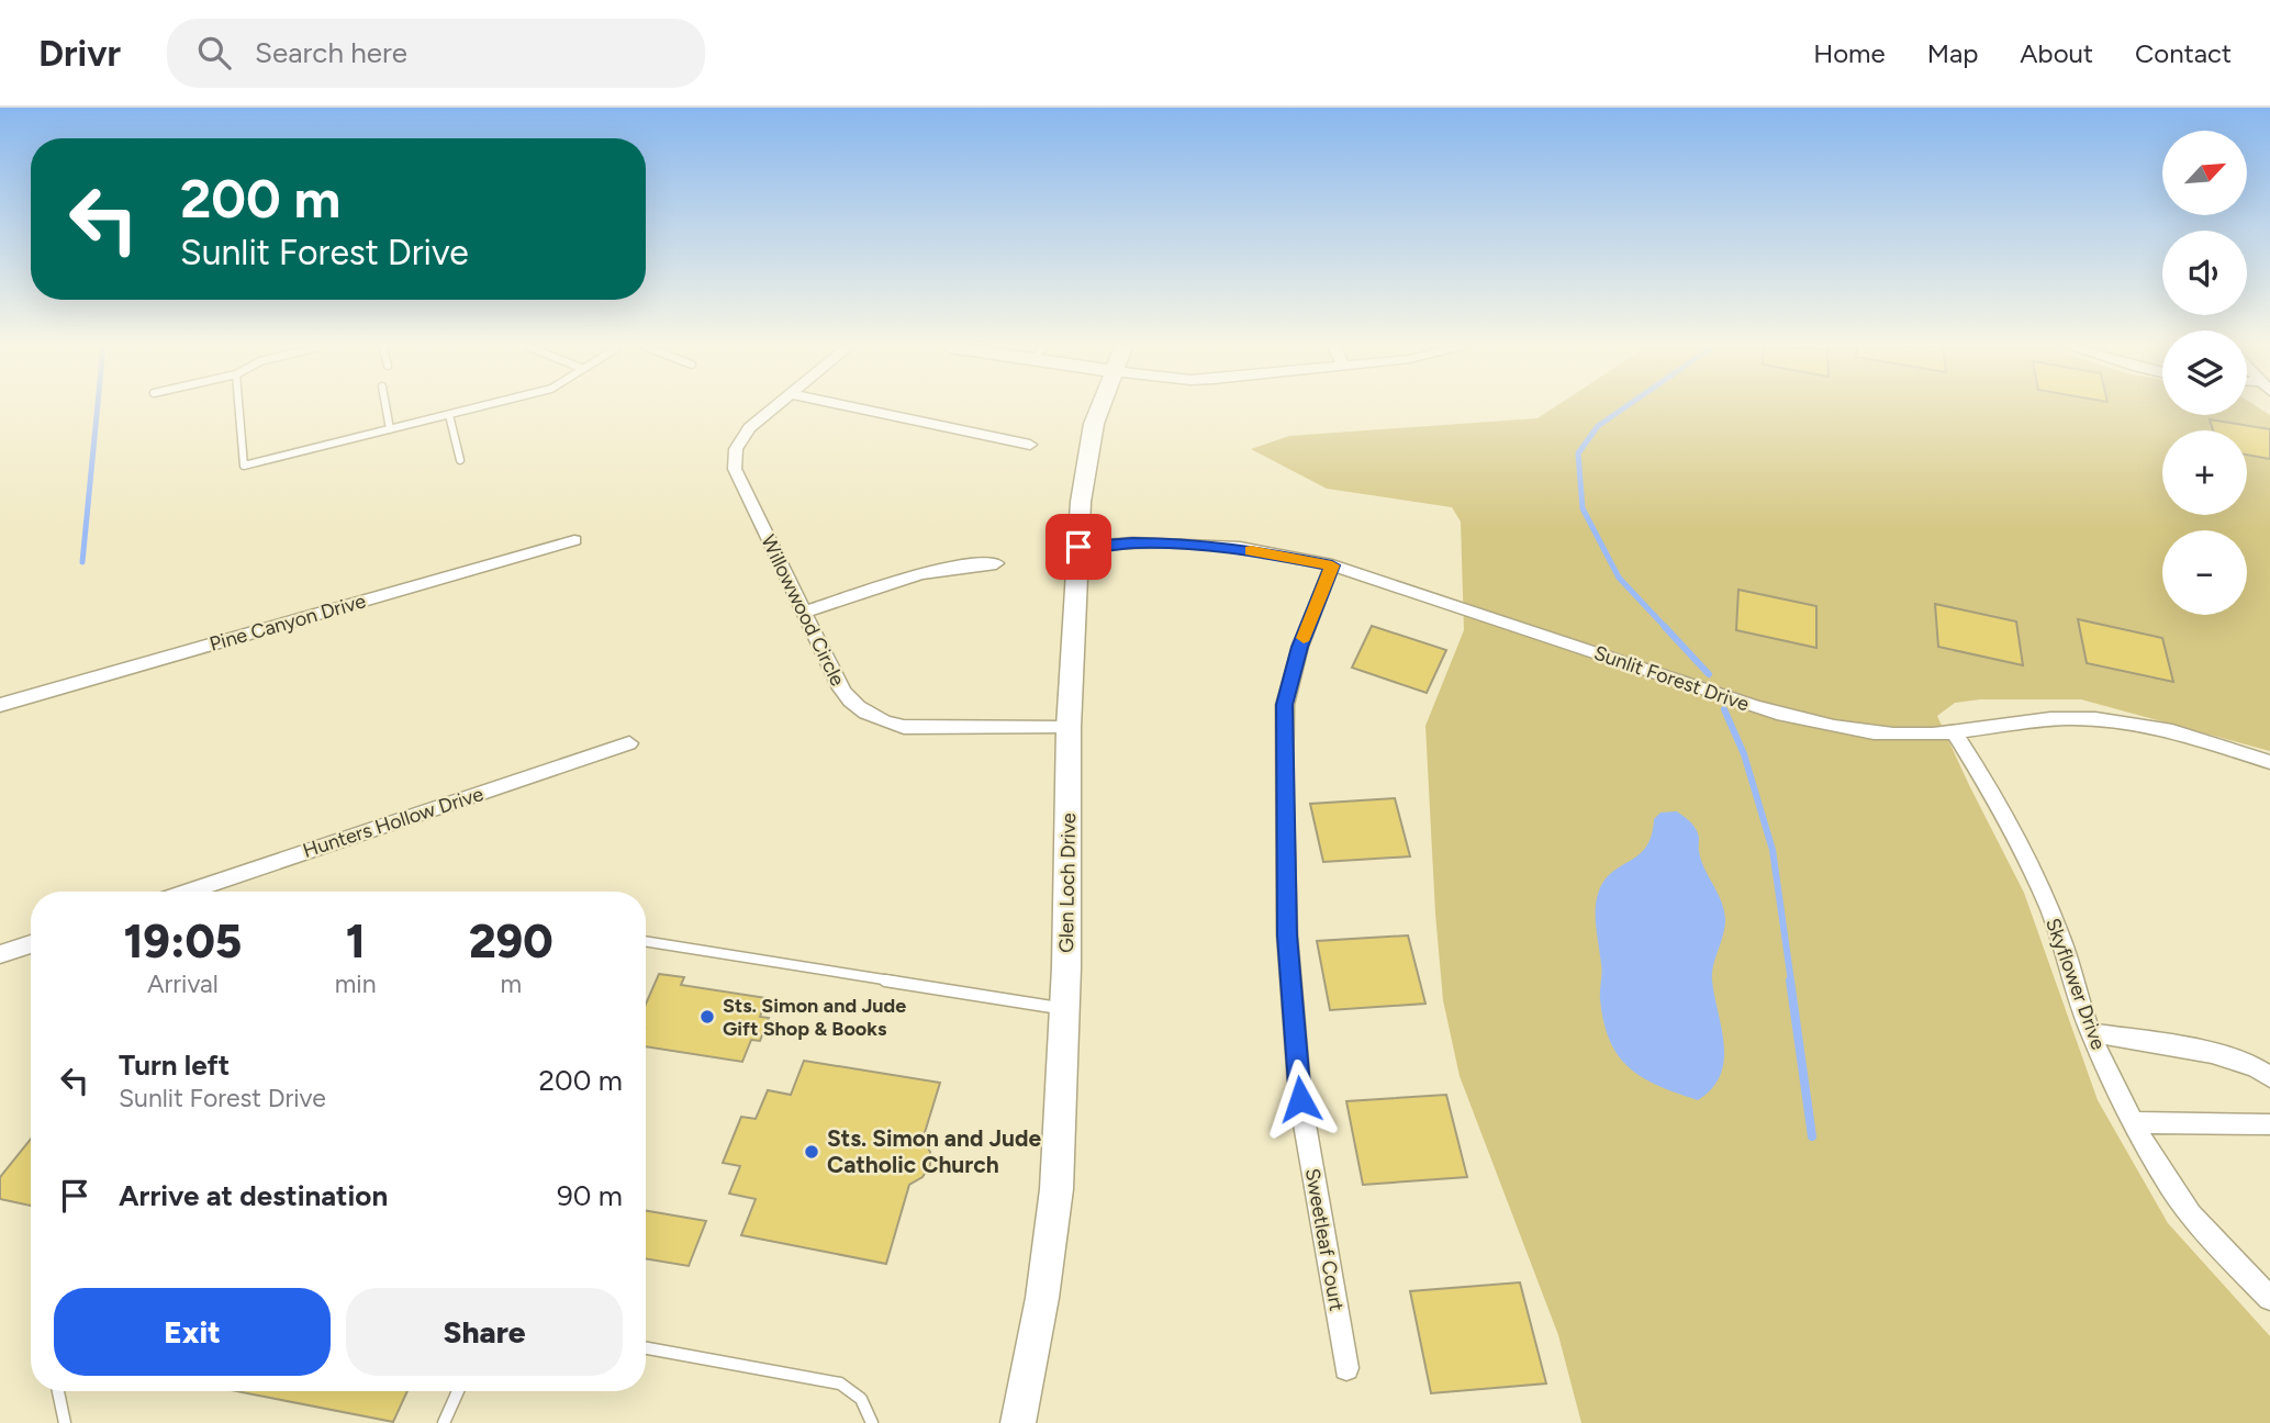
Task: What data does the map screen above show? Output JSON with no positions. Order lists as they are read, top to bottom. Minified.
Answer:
{"streets":{"street":["Willowwood Circle","Pine Canyon Drive","Sunlit Forest Drive","Hunters Hollow Drive","Glen Loch Drive","Skyflower Drive","Sweetleaf Court"]},"crossings":[["Willowwood Circle","Glen Loch Drive"],["Sunlit Forest Drive","Glen Loch Drive"],["Sunlit Forest Drive","Skyflower Drive"],["Sunlit Forest Drive","Sweetleaf Court"]],"places":["Sts. Simon and Jude Gift Shop & Books","Sts. Simon and Jude Catholic Church"],"north":"top right","page":{"header":"Drivr","search":"Search here","nav":["Home","Map","About","Contact"],"map_buttons":["+","−"],"turn":["200 m","Sunlit Forest Drive"],"eta":["19:05","Arrival","1","min","290","m"],"list":[{"name":"Turn left","note":"Sunlit Forest Drive","value":"200 m"},{"name":"Arrive at destination","value":"90 m"}],"buttons":["Exit","Share"]}}
